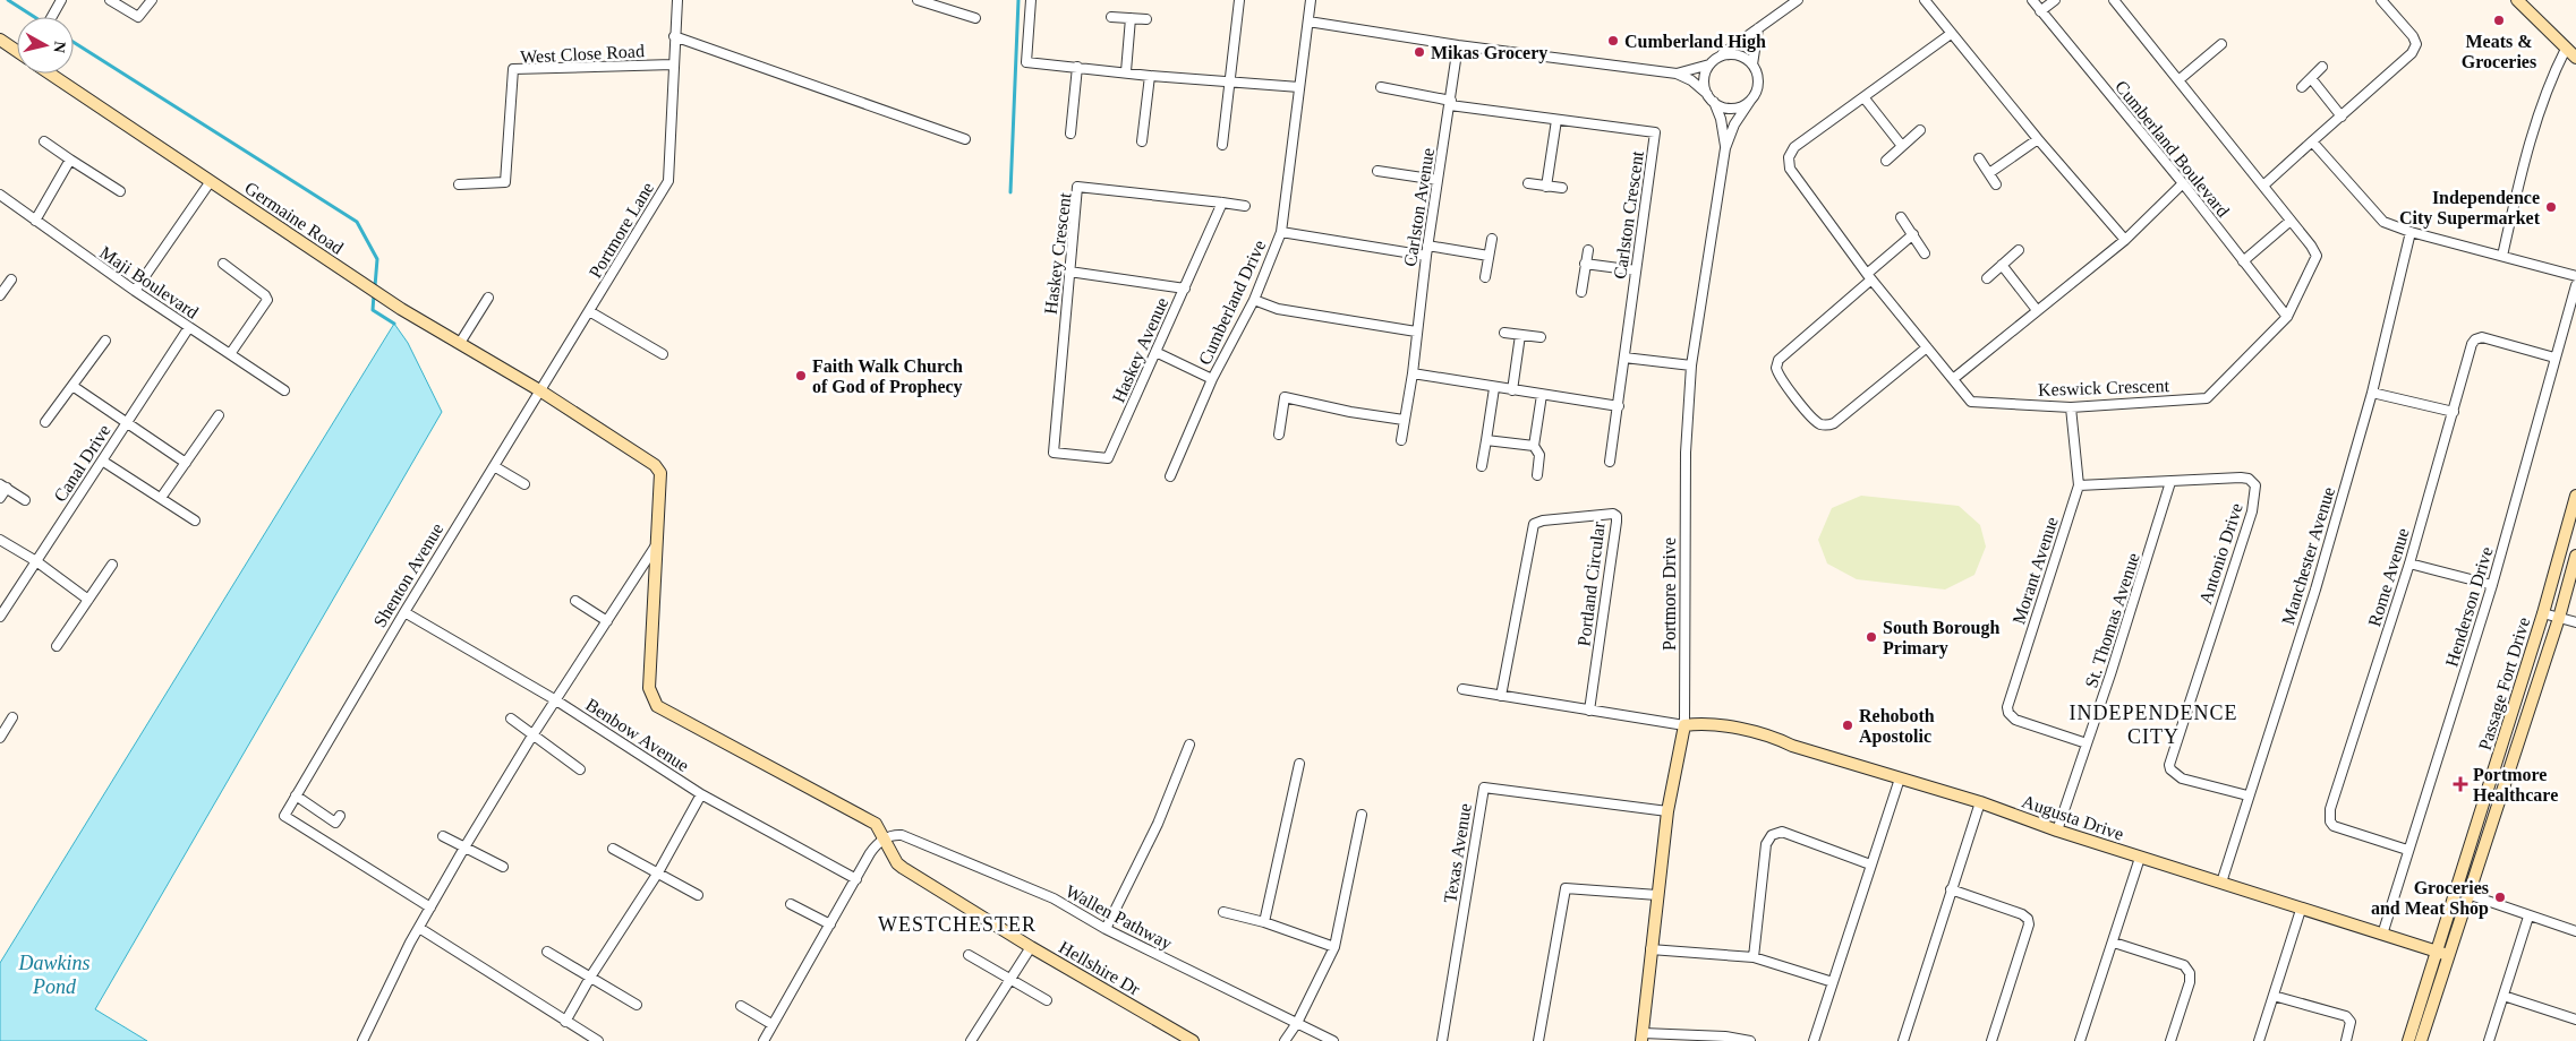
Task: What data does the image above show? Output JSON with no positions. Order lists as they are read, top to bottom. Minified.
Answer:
{"streets":{"street":["West Close Road","Cumberland Boulevard","Carlston Avenue","Carlston Crescent","Germaine Road","Portmore Lane","Haskey Crescent","Maji Boulevard","Cumberland Drive","Haskey Avenue","Keswick Crescent","Canal Drive","Antonio Drive","Manchester Avenue","Morant Avenue","Shenton Avenue","Rome Avenue","Portland Circular","Portmore Drive","Henderson Drive","St. Thomas Avenue","Passage Fort Drive","Benbow Avenue","Augusta Drive","Texas Avenue","Wallen Pathway","Hellshire Dr"]},"crossings":[["West Close Road","Portmore Lane"],["Cumberland Boulevard","Keswick Crescent"],["Carlston Avenue","Carlston Crescent"],["Germaine Road","Portmore Lane"],["Germaine Road","Shenton Avenue"],["Portmore Lane","Shenton Avenue"],["Haskey Crescent","Haskey Avenue"],["Maji Boulevard","Canal Drive"],["Antonio Drive","Manchester Avenue"],["Antonio Drive","Morant Avenue"],["Antonio Drive","St. Thomas Avenue"],["Manchester Avenue","Augusta Drive"],["Morant Avenue","St. Thomas Avenue"],["Shenton Avenue","Benbow Avenue"],["Rome Avenue","Henderson Drive"],["Portmore Drive","Augusta Drive"],["Portmore Drive","Texas Avenue"],["Henderson Drive","Augusta Drive"],["St. Thomas Avenue","Augusta Drive"],["Passage Fort Drive","Augusta Drive"],["Wallen Pathway","Hellshire Dr"]],"districts":["INDEPENDENCE CITY","WESTCHESTER"],"water":["Dawkins Pond"],"places":{"other":["Meats & Groceries","Cumberland High","Mikas Grocery","Independence City Supermarket","Faith Walk Church of God of Prophecy","South Borough Primary","Rehoboth Apostolic","Groceries and Meat Shop"],"health":["Portmore Healthcare"]},"north":"right"}
